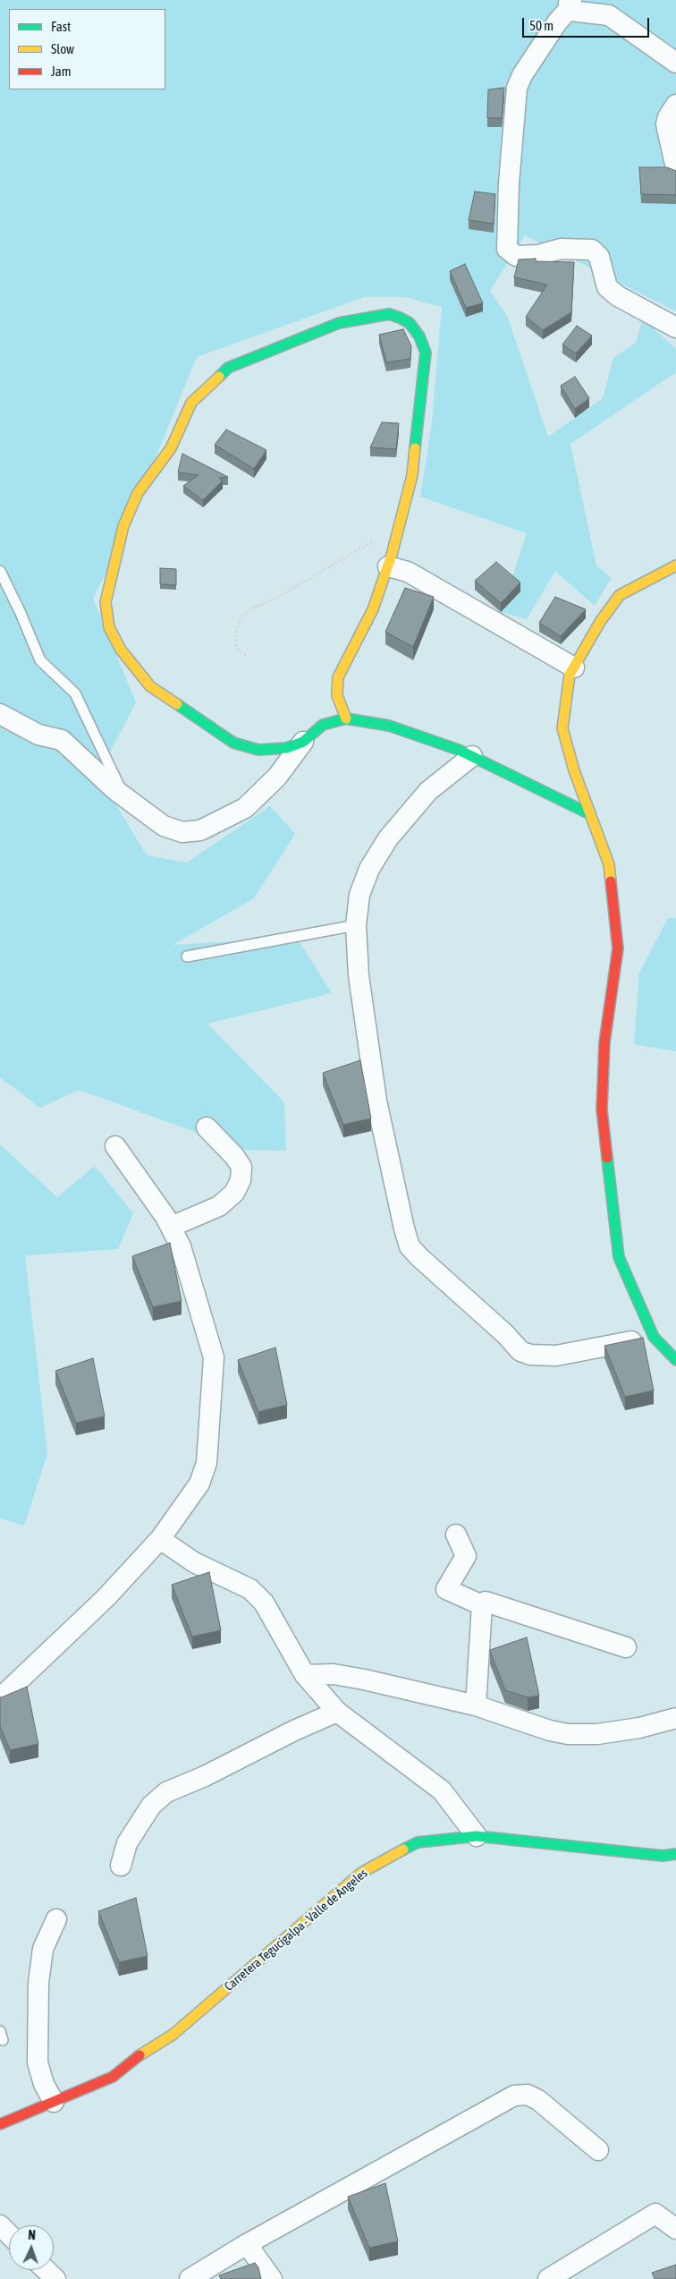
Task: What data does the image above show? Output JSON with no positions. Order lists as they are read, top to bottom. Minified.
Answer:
{"streets":{"street":["Carretera Tegucigalpa - Valle de Ángeles"]},"legend":["Fast","Slow","Jam"],"scale_bar":"50 m","north":"top"}
